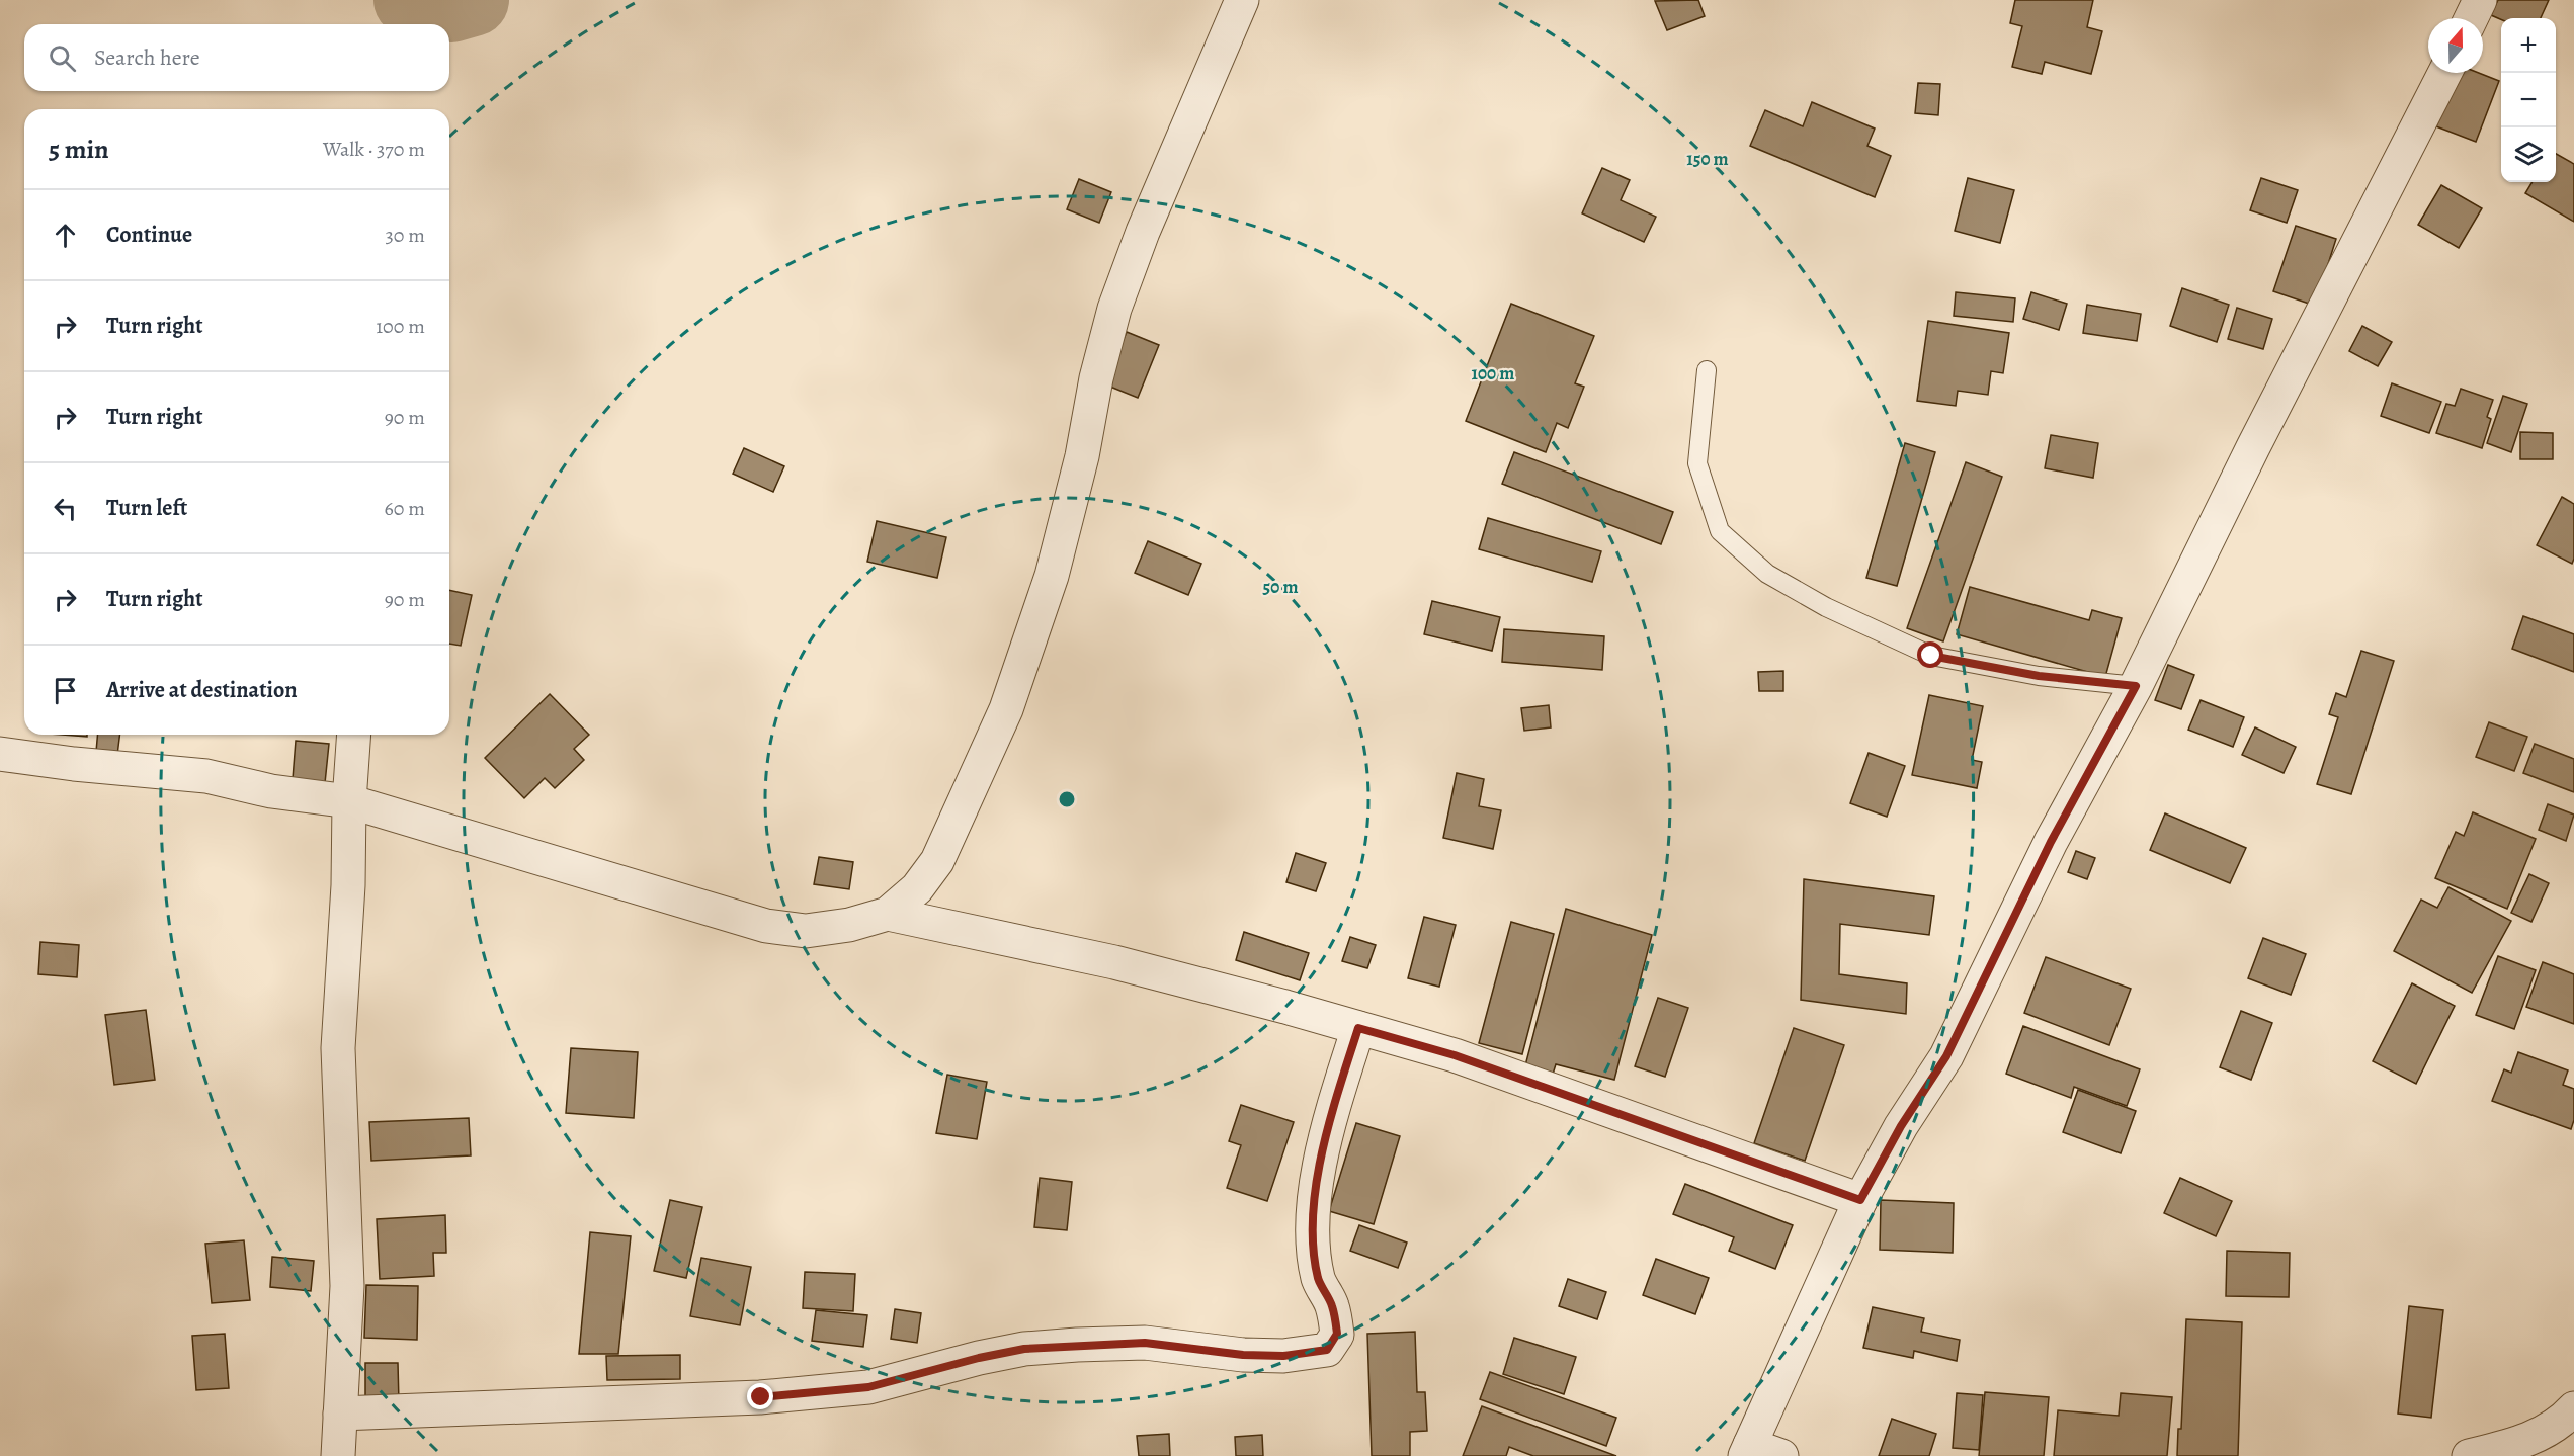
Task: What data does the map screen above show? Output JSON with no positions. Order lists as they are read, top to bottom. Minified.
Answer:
{"north":"top","page":{"map_buttons":["+","−"],"search":"Search here","heading":["5 min","Walk · 370 m"],"list":[["Continue","30 m"],["Turn right","100 m"],["Turn right","90 m"],["Turn left","60 m"],["Turn right","90 m"],"Arrive at destination"]},"rings":["150 m","100 m","50 m"]}
